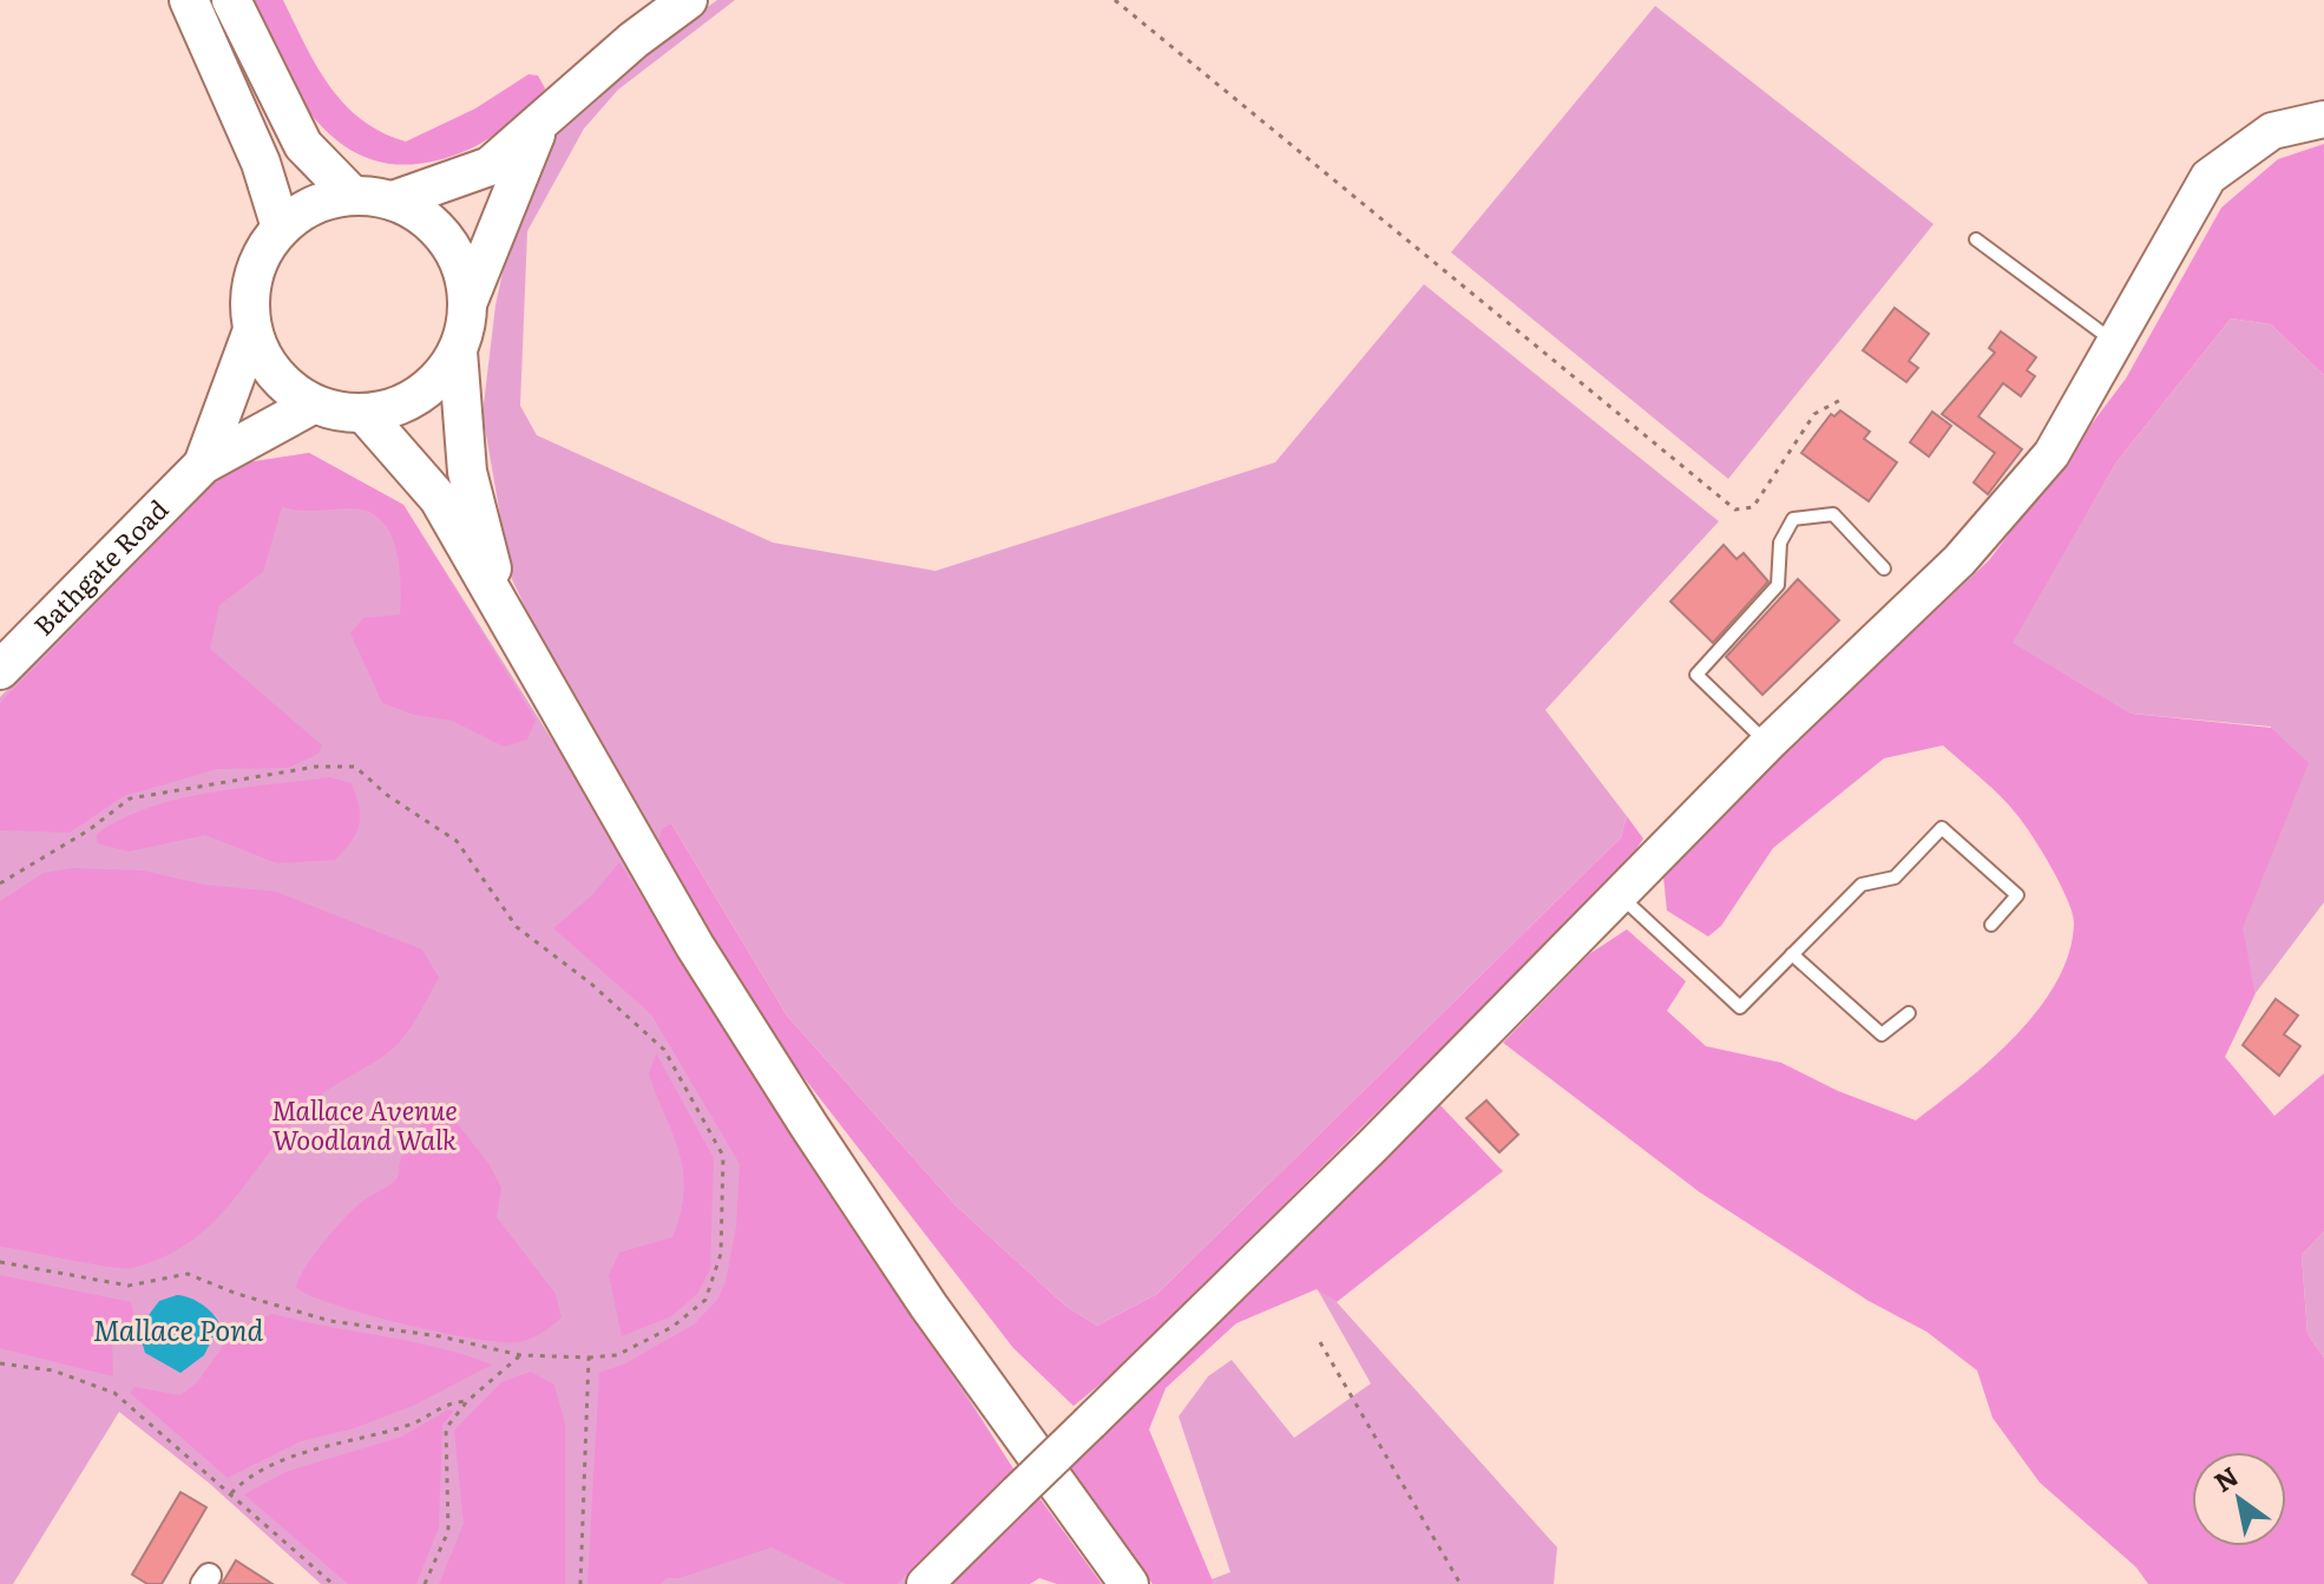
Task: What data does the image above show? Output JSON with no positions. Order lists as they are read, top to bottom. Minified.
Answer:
{"streets":{"main road":["Bathgate Road"]},"water":["Mallace Pond"],"parks":["Mallace Avenue Woodland Walk"],"north":"top left"}
